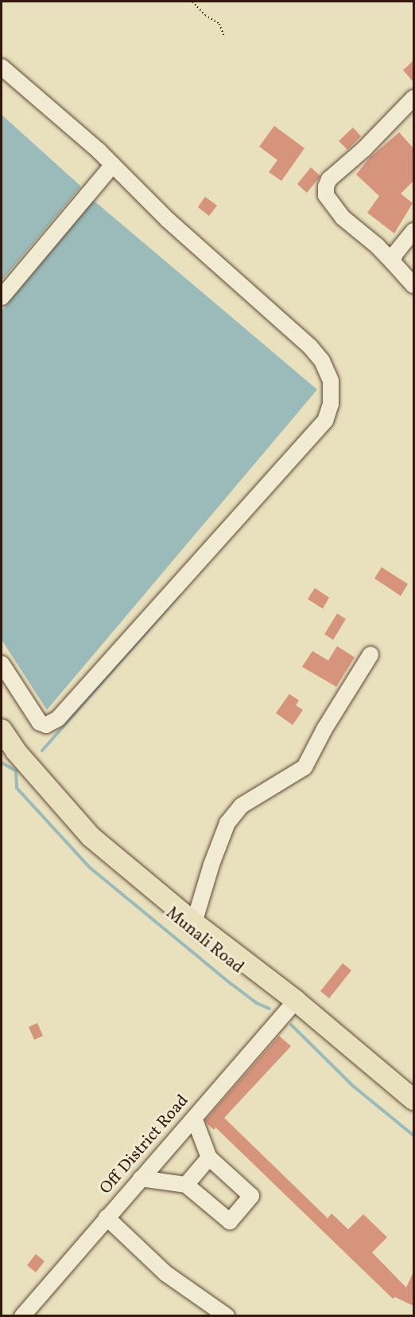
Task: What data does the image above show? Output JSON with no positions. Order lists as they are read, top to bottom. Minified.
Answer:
{"streets":{"main road":["Munali Road"],"street":["Off District Road"]},"crossings":[["Munali Road","Off District Road"]]}
